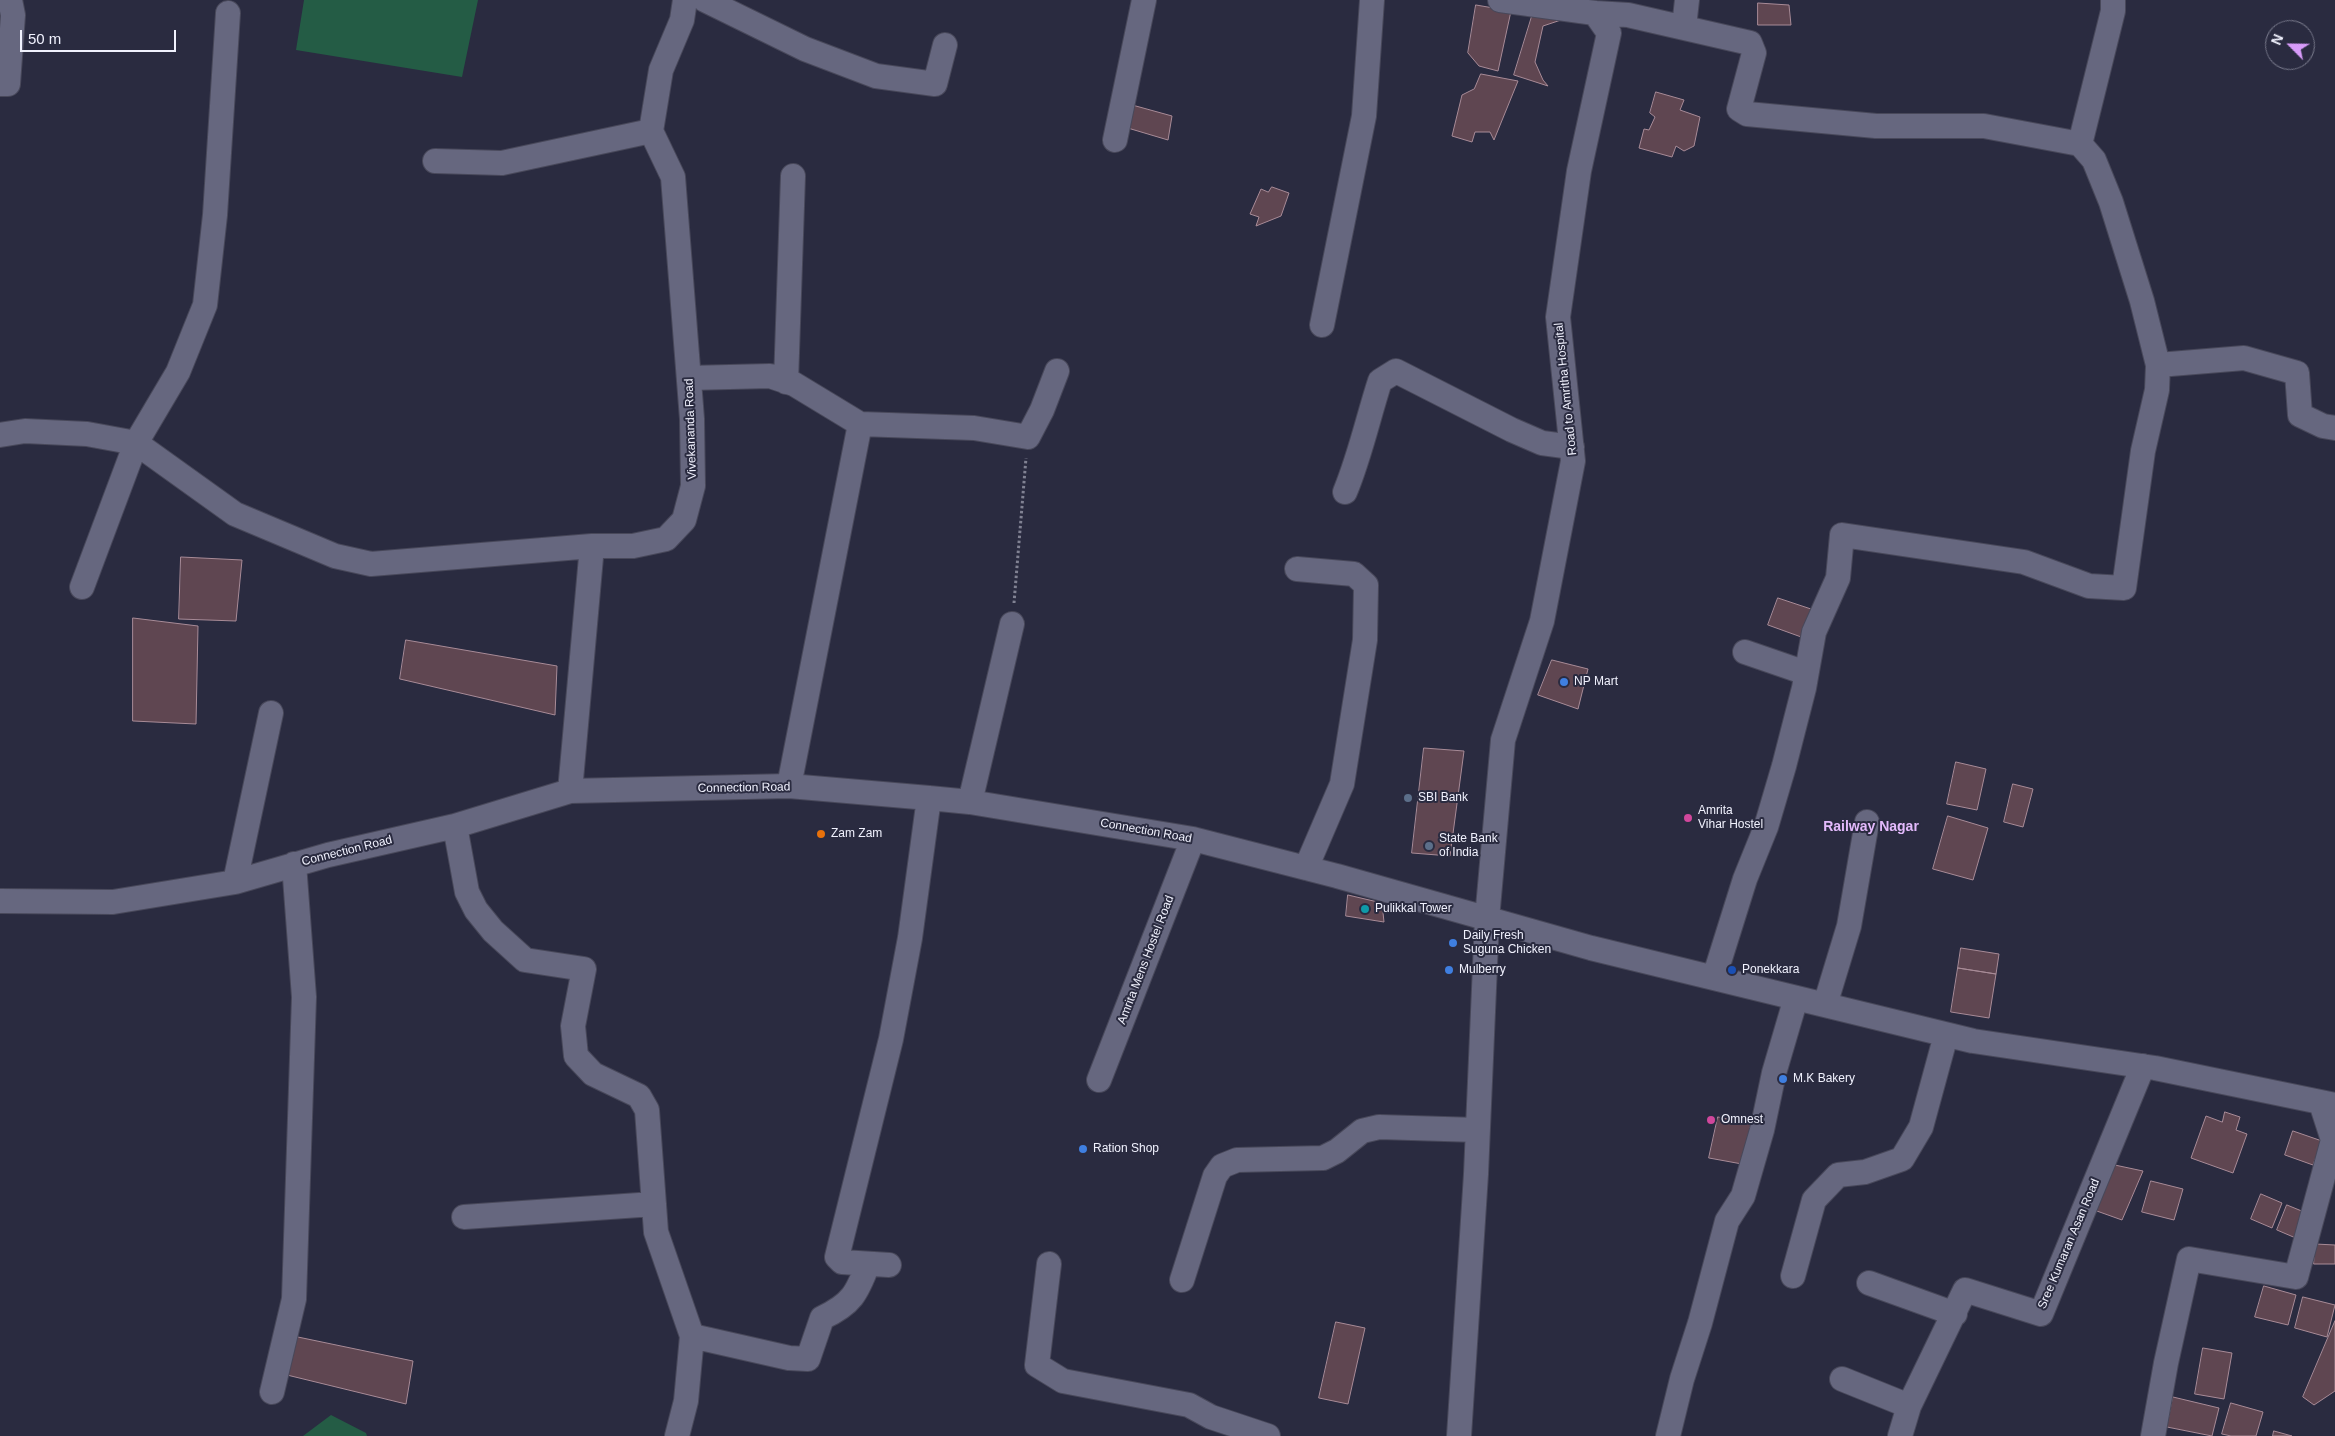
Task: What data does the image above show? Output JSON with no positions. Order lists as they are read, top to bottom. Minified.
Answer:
{"streets":{"street":["Road to Amritha Hospital","Vivekananda Road","Connection Road","Amrita Mens Hostel Road","Sree Kumaran Asan Road"]},"crossings":[["Road to Amritha Hospital","Connection Road"],["Connection Road","Amrita Mens Hostel Road"],["Connection Road","Sree Kumaran Asan Road"]],"districts":["Railway Nagar"],"places":["NP Mart","SBI Bank","Amrita Vihar Hostel","Zam Zam","State Bank of India","Pulikkal Tower","Daily Fresh Suguna Chicken","Mulberry","Ponekkara","M.K Bakery","Omnest","Ration Shop"],"scale_bar":"50 m","north":"top left"}
